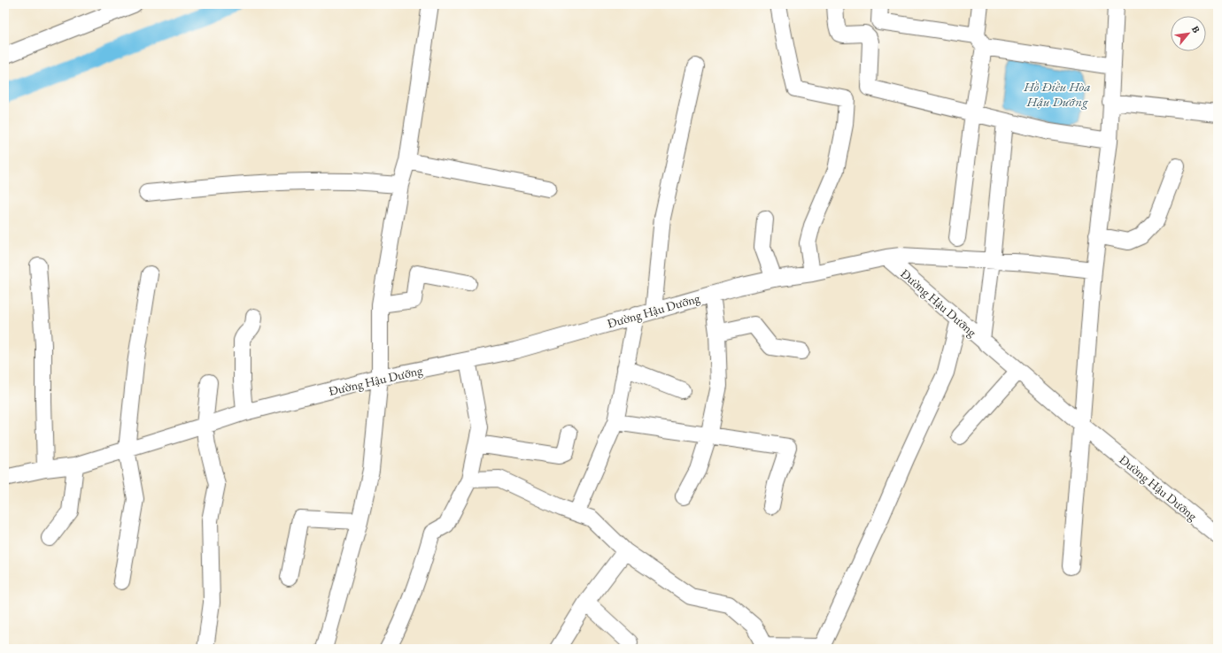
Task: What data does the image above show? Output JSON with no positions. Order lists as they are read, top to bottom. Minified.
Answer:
{"streets":{"street":["Đường Hậu Dưỡng"]},"water":["Hồ Điều Hòa Hậu Dưỡng"],"north":"top right"}
